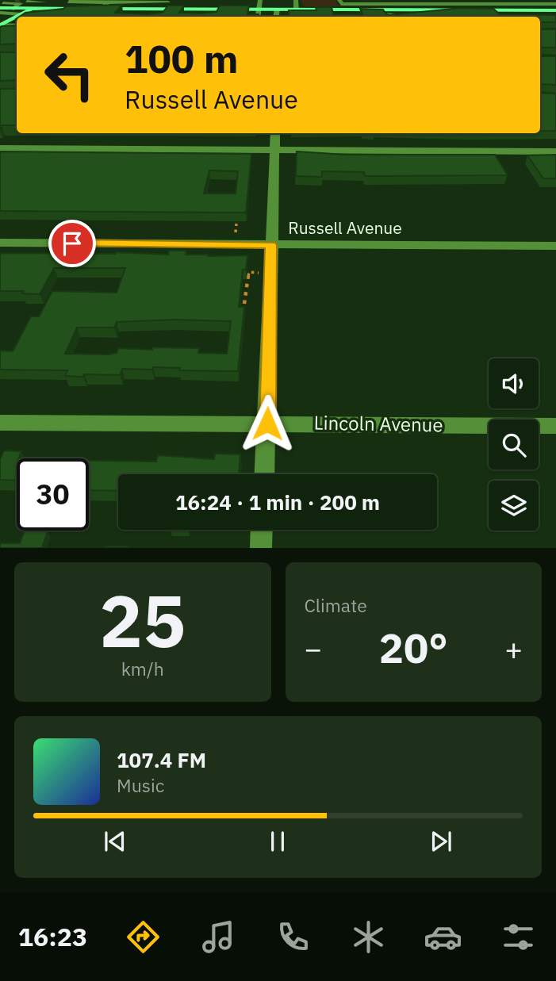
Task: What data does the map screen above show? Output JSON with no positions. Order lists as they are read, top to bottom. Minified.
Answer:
{"streets":{"street":["Russell Avenue","Lincoln Avenue"]},"page":{"turn":["100 m","Russell Avenue"],"limit":"30","trip":"16:24 · 1 min · 200 m","tile":[["25","km/h"],"Climate"],"heat":["−","20°","+"],"song":["107.4 FM","Music"],"tabs":"16:23"}}
